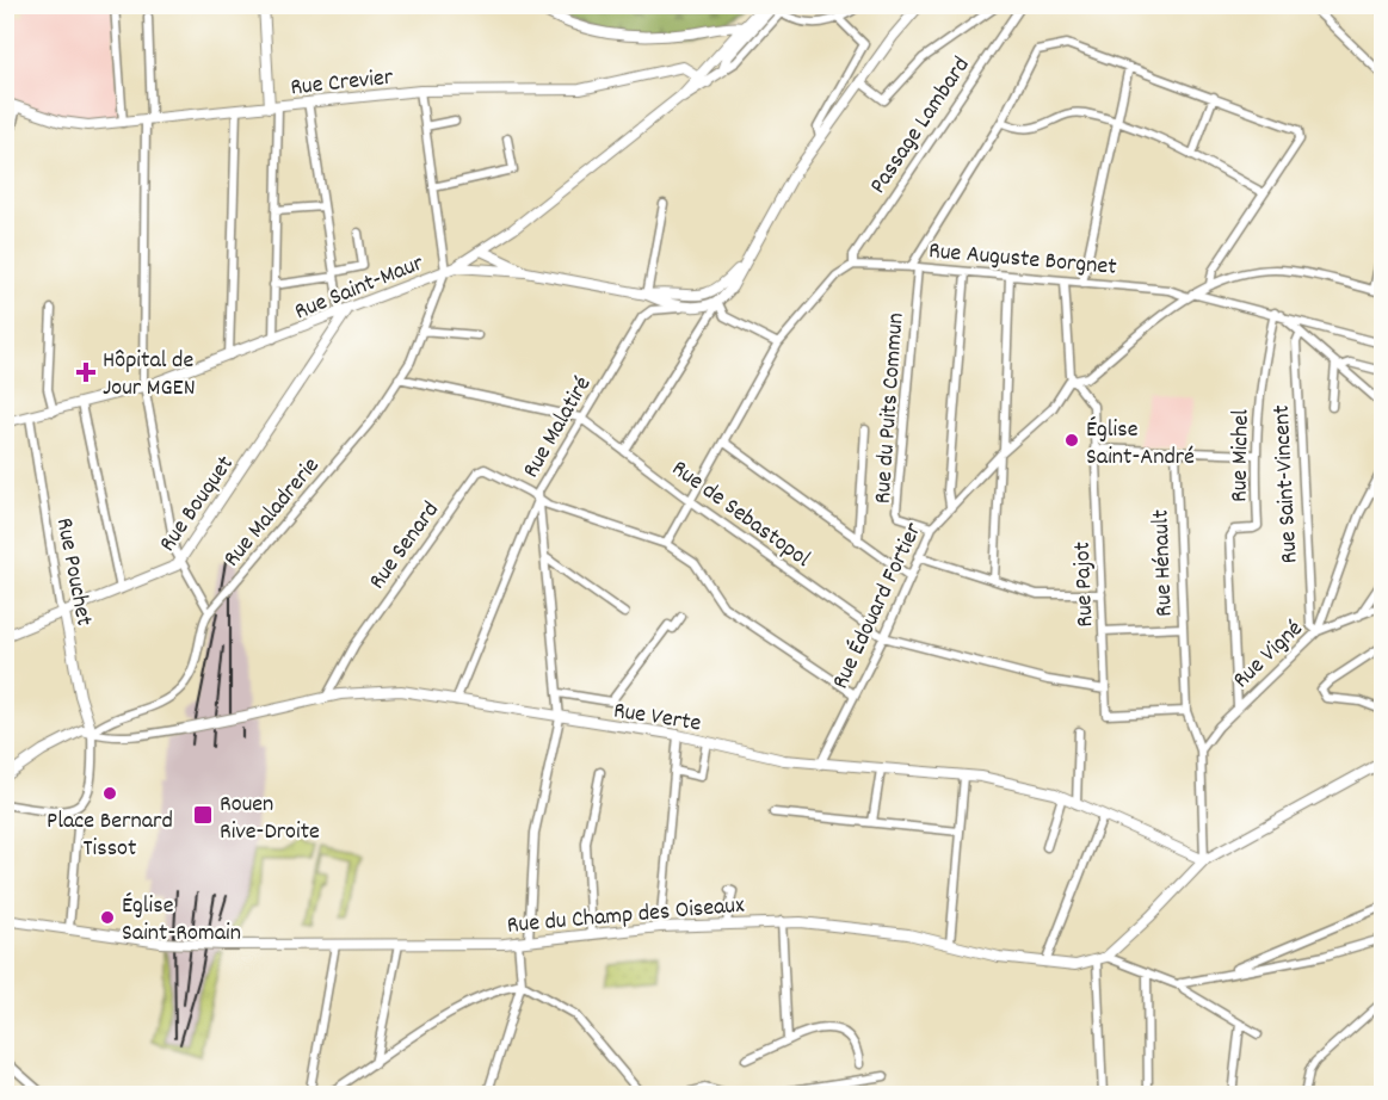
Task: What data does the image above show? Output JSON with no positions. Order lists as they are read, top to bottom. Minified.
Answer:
{"streets":{"street":["Rue Crevier","Passage Lambard","Rue Auguste Borgnet","Rue Saint-Maur","Rue du Puits Commun","Rue Malatiré","Rue Michel","Rue Saint-Vincent","Rue Bouquet","Rue Maladrerie","Rue de Sebastopol","Rue Senard","Rue Hénault","Rue Pouchet","Rue Pajot","Rue Édouard Fortier","Rue Vigné","Rue Verte","Rue du Champ des Oiseaux"]},"crossings":[["Rue Crevier","Rue Saint-Maur"],["Passage Lambard","Rue Auguste Borgnet"],["Rue Auguste Borgnet","Rue du Puits Commun"],["Rue Auguste Borgnet","Rue Michel"],["Rue Auguste Borgnet","Rue Saint-Vincent"],["Rue Auguste Borgnet","Rue Édouard Fortier"],["Rue Saint-Maur","Rue Bouquet"],["Rue Saint-Maur","Rue Maladrerie"],["Rue Saint-Maur","Rue Pouchet"],["Rue du Puits Commun","Rue Édouard Fortier"],["Rue Malatiré","Rue de Sebastopol"],["Rue Malatiré","Rue Senard"],["Rue Malatiré","Rue Verte"],["Rue Malatiré","Rue du Champ des Oiseaux"],["Rue Michel","Rue Vigné"],["Rue Saint-Vincent","Rue Vigné"],["Rue Bouquet","Rue Pouchet"],["Rue Maladrerie","Rue Pouchet"],["Rue de Sebastopol","Rue Édouard Fortier"],["Rue Senard","Rue Édouard Fortier"],["Rue Senard","Rue Verte"],["Rue Hénault","Rue Pajot"],["Rue Hénault","Rue Vigné"],["Rue Pajot","Rue Édouard Fortier"],["Rue Édouard Fortier","Rue Verte"],["Rue Verte","Rue du Champ des Oiseaux"]],"places":{"health":["Hôpital de Jour MGEN"],"other":["Église Saint-André","Place Bernard Tissot","Église Saint-Romain"],"transit":["Rouen Rive-Droite"]}}
